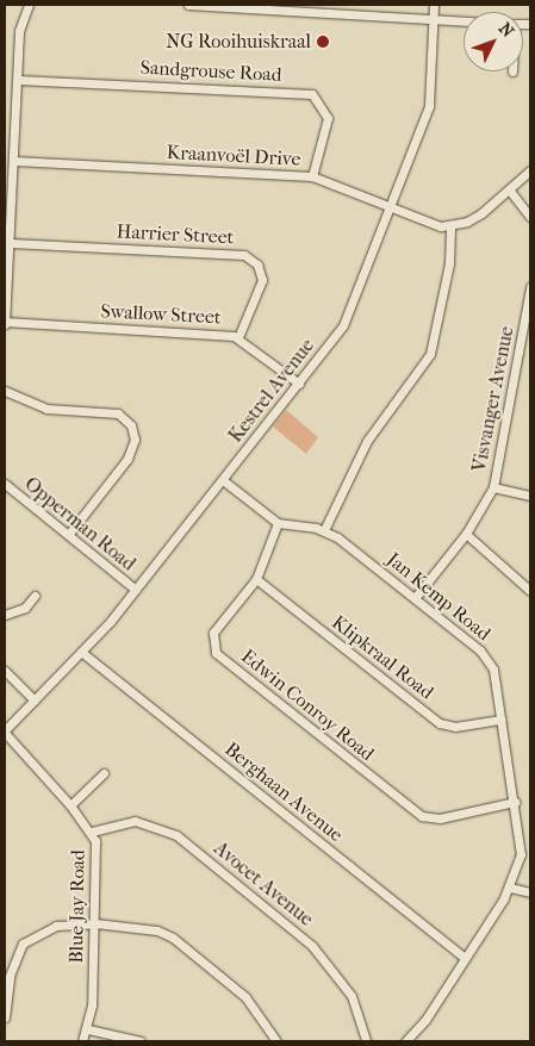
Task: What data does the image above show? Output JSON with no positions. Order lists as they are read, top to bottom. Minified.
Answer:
{"streets":{"street":["Sandgrouse Road","Kraanvoël Drive","Harrier Street","Swallow Street","Kestrel Avenue","Visvanger Avenue","Opperman Road","Jan Kemp Road","Klipkraal Road","Edwin Conroy Road","Berghaan Avenue","Avocet Avenue","Blue Jay Road"]},"crossings":[["Sandgrouse Road","Kraanvoël Drive"],["Kraanvoël Drive","Kestrel Avenue"],["Harrier Street","Swallow Street"],["Swallow Street","Kestrel Avenue"],["Kestrel Avenue","Opperman Road"],["Kestrel Avenue","Jan Kemp Road"],["Kestrel Avenue","Berghaan Avenue"],["Kestrel Avenue","Blue Jay Road"],["Visvanger Avenue","Jan Kemp Road"],["Jan Kemp Road","Klipkraal Road"],["Jan Kemp Road","Edwin Conroy Road"],["Jan Kemp Road","Berghaan Avenue"],["Klipkraal Road","Edwin Conroy Road"],["Avocet Avenue","Blue Jay Road"]],"places":["NG Rooihuiskraal"],"north":"top right"}
